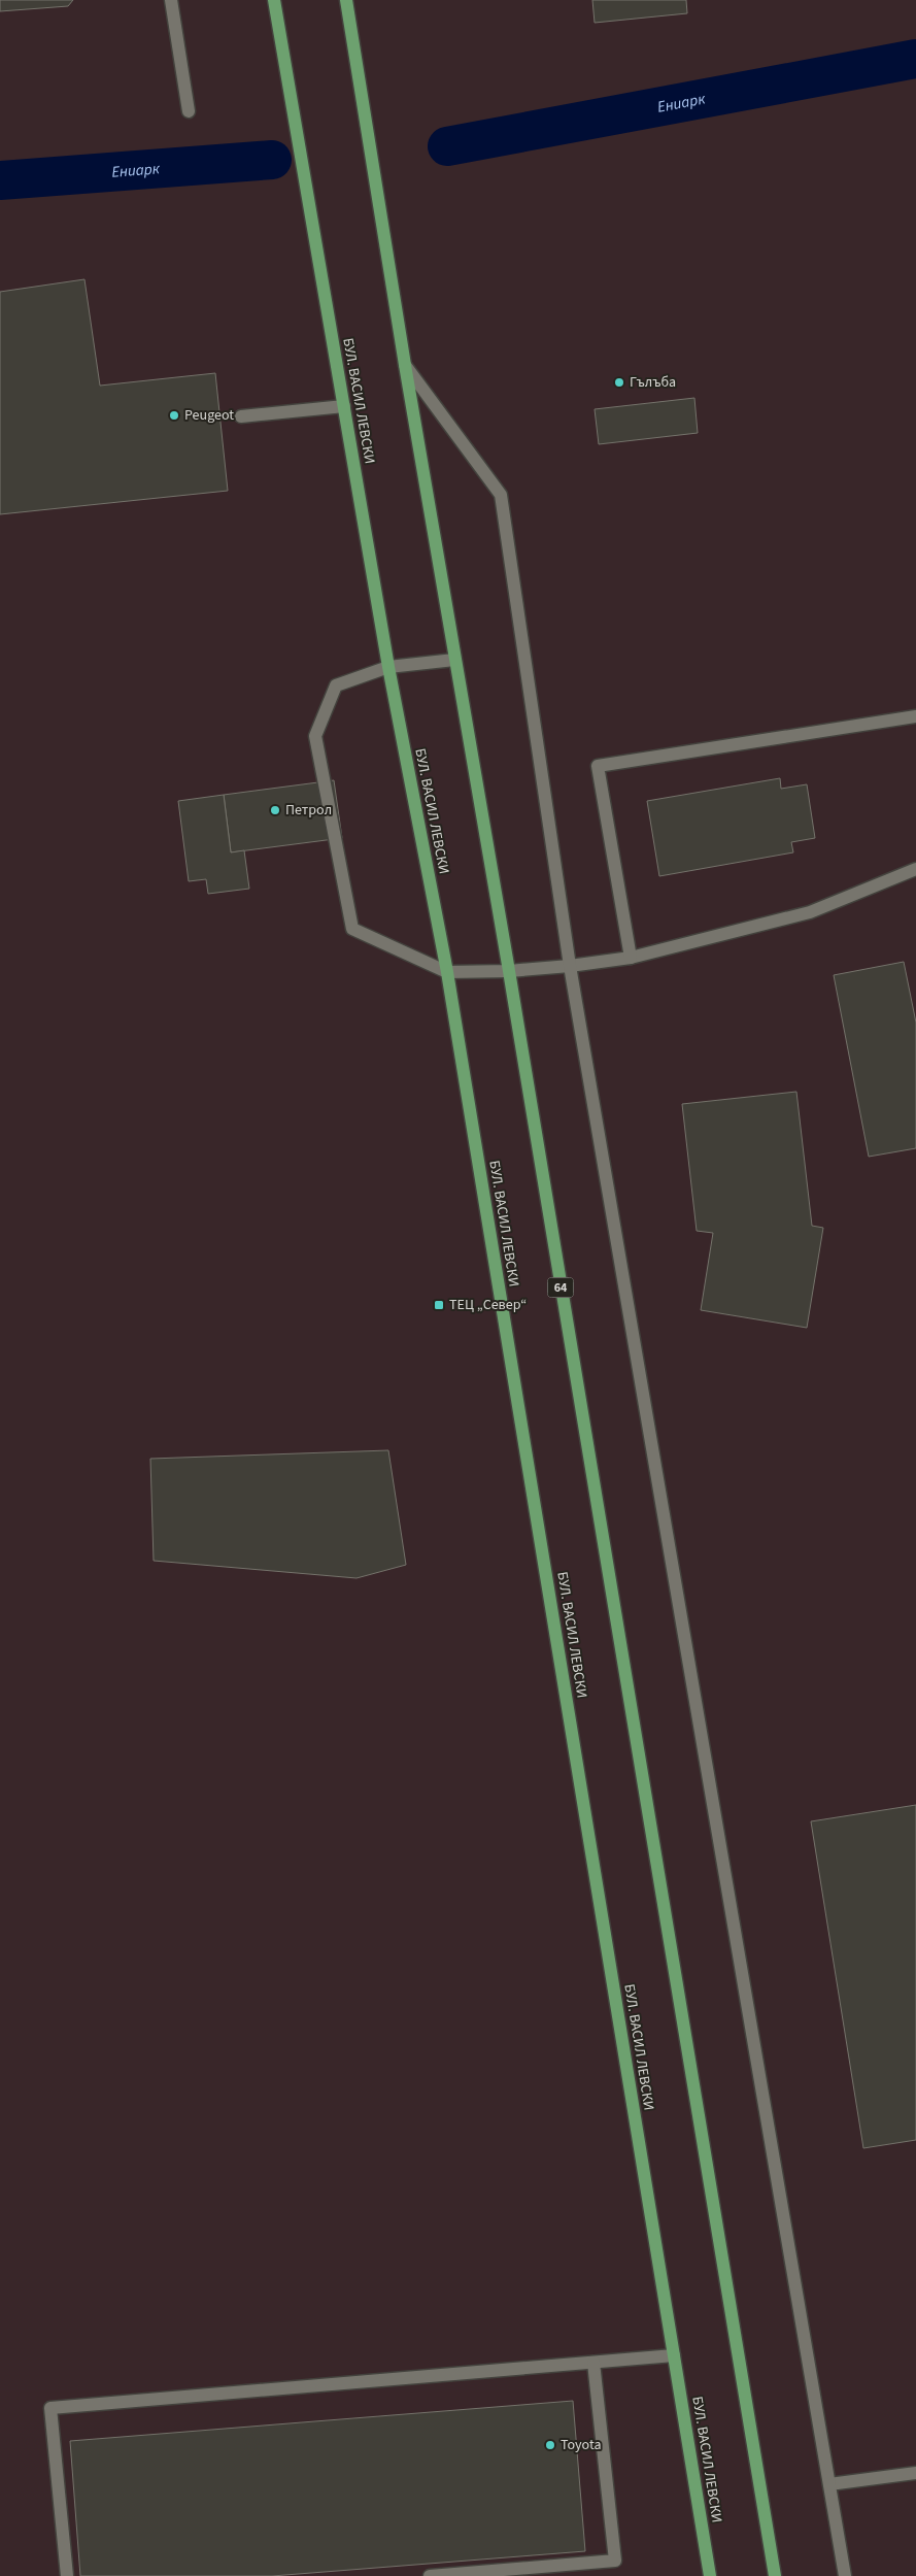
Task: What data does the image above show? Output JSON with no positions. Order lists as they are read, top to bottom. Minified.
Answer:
{"streets":{"main road":["БУЛ. ВАСИЛ ЛЕВСКИ","64"]},"water":["Ениарк"],"places":{"other":["Гълъба","Peugeot","Петрол","Toyota"],"transit":["ТЕЦ „Север“"]}}
